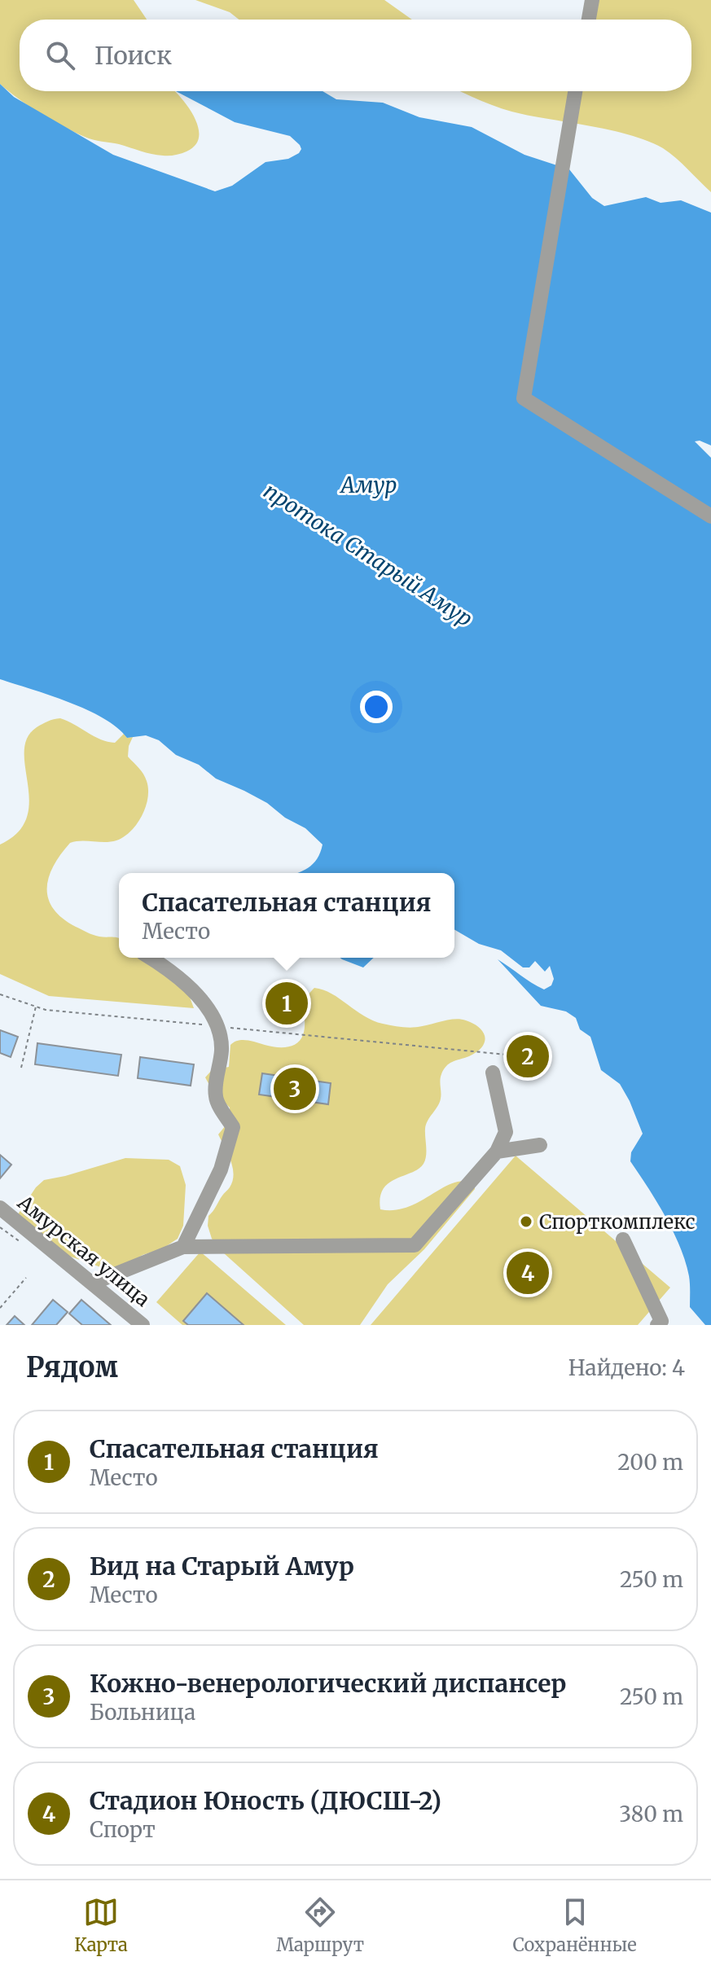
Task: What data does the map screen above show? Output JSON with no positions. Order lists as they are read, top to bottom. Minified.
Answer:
{"streets":{"street":["Амурская улица"]},"water":["Амур","протока Старый Амур"],"places":["Спорткомплекс"],"page":{"search":"Поиск","popup":["Спасательная станция","Место"],"pins":["1","2","3","4"],"heading":["Рядом","Найдено: 4"],"list":[{"mark":"1","name":"Спасательная станция","note":"Место","value":"200 m"},{"mark":"2","name":"Вид на Старый Амур","note":"Место","value":"250 m"},{"mark":"3","name":"Кожно-венерологический диспансер","note":"Больница","value":"250 m"},{"mark":"4","name":"Стадион Юность (ДЮСШ-2)","note":"Спорт","value":"380 m"}],"nav":["Карта","Маршрут","Сохранённые"]}}
